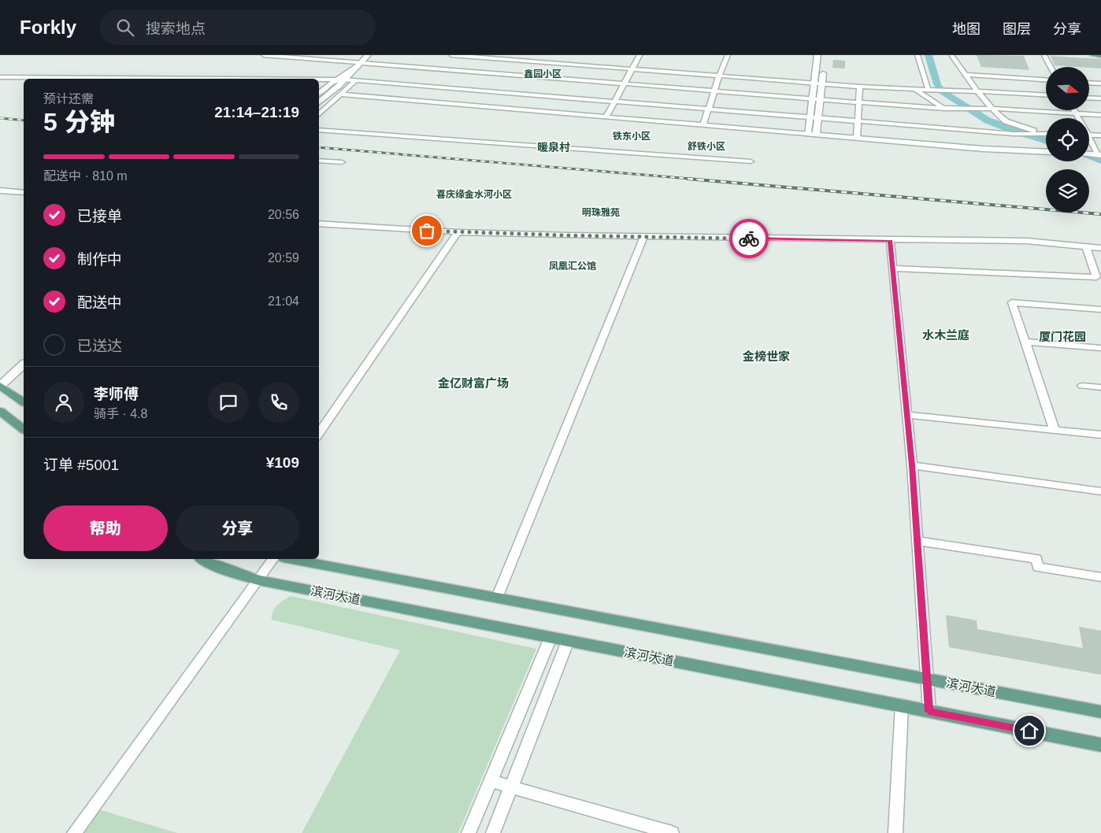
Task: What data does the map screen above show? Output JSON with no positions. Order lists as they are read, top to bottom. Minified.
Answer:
{"streets":{"main road":["滨河大道"]},"districts":["鑫园小区","铁东小区","舒铁小区","暖泉村","喜庆缘金水河小区","明珠雅苑","凤凰汇公馆","水木兰庭","厦门花园","金榜世家","金亿财富广场"],"north":"right","page":{"header":"Forkly","search":"搜索地点","nav":["地图","图层","分享"],"heading":["5 分钟","预计还需","21:14–21:19"],"panel":["李师傅","骑手 · 4.8","订单 #5001","¥109"],"bar":"配送中 · 810 m","list":[["已接单","20:56"],["制作中","20:59"],["配送中","21:04"],"已送达"],"buttons":["帮助","分享"]}}
